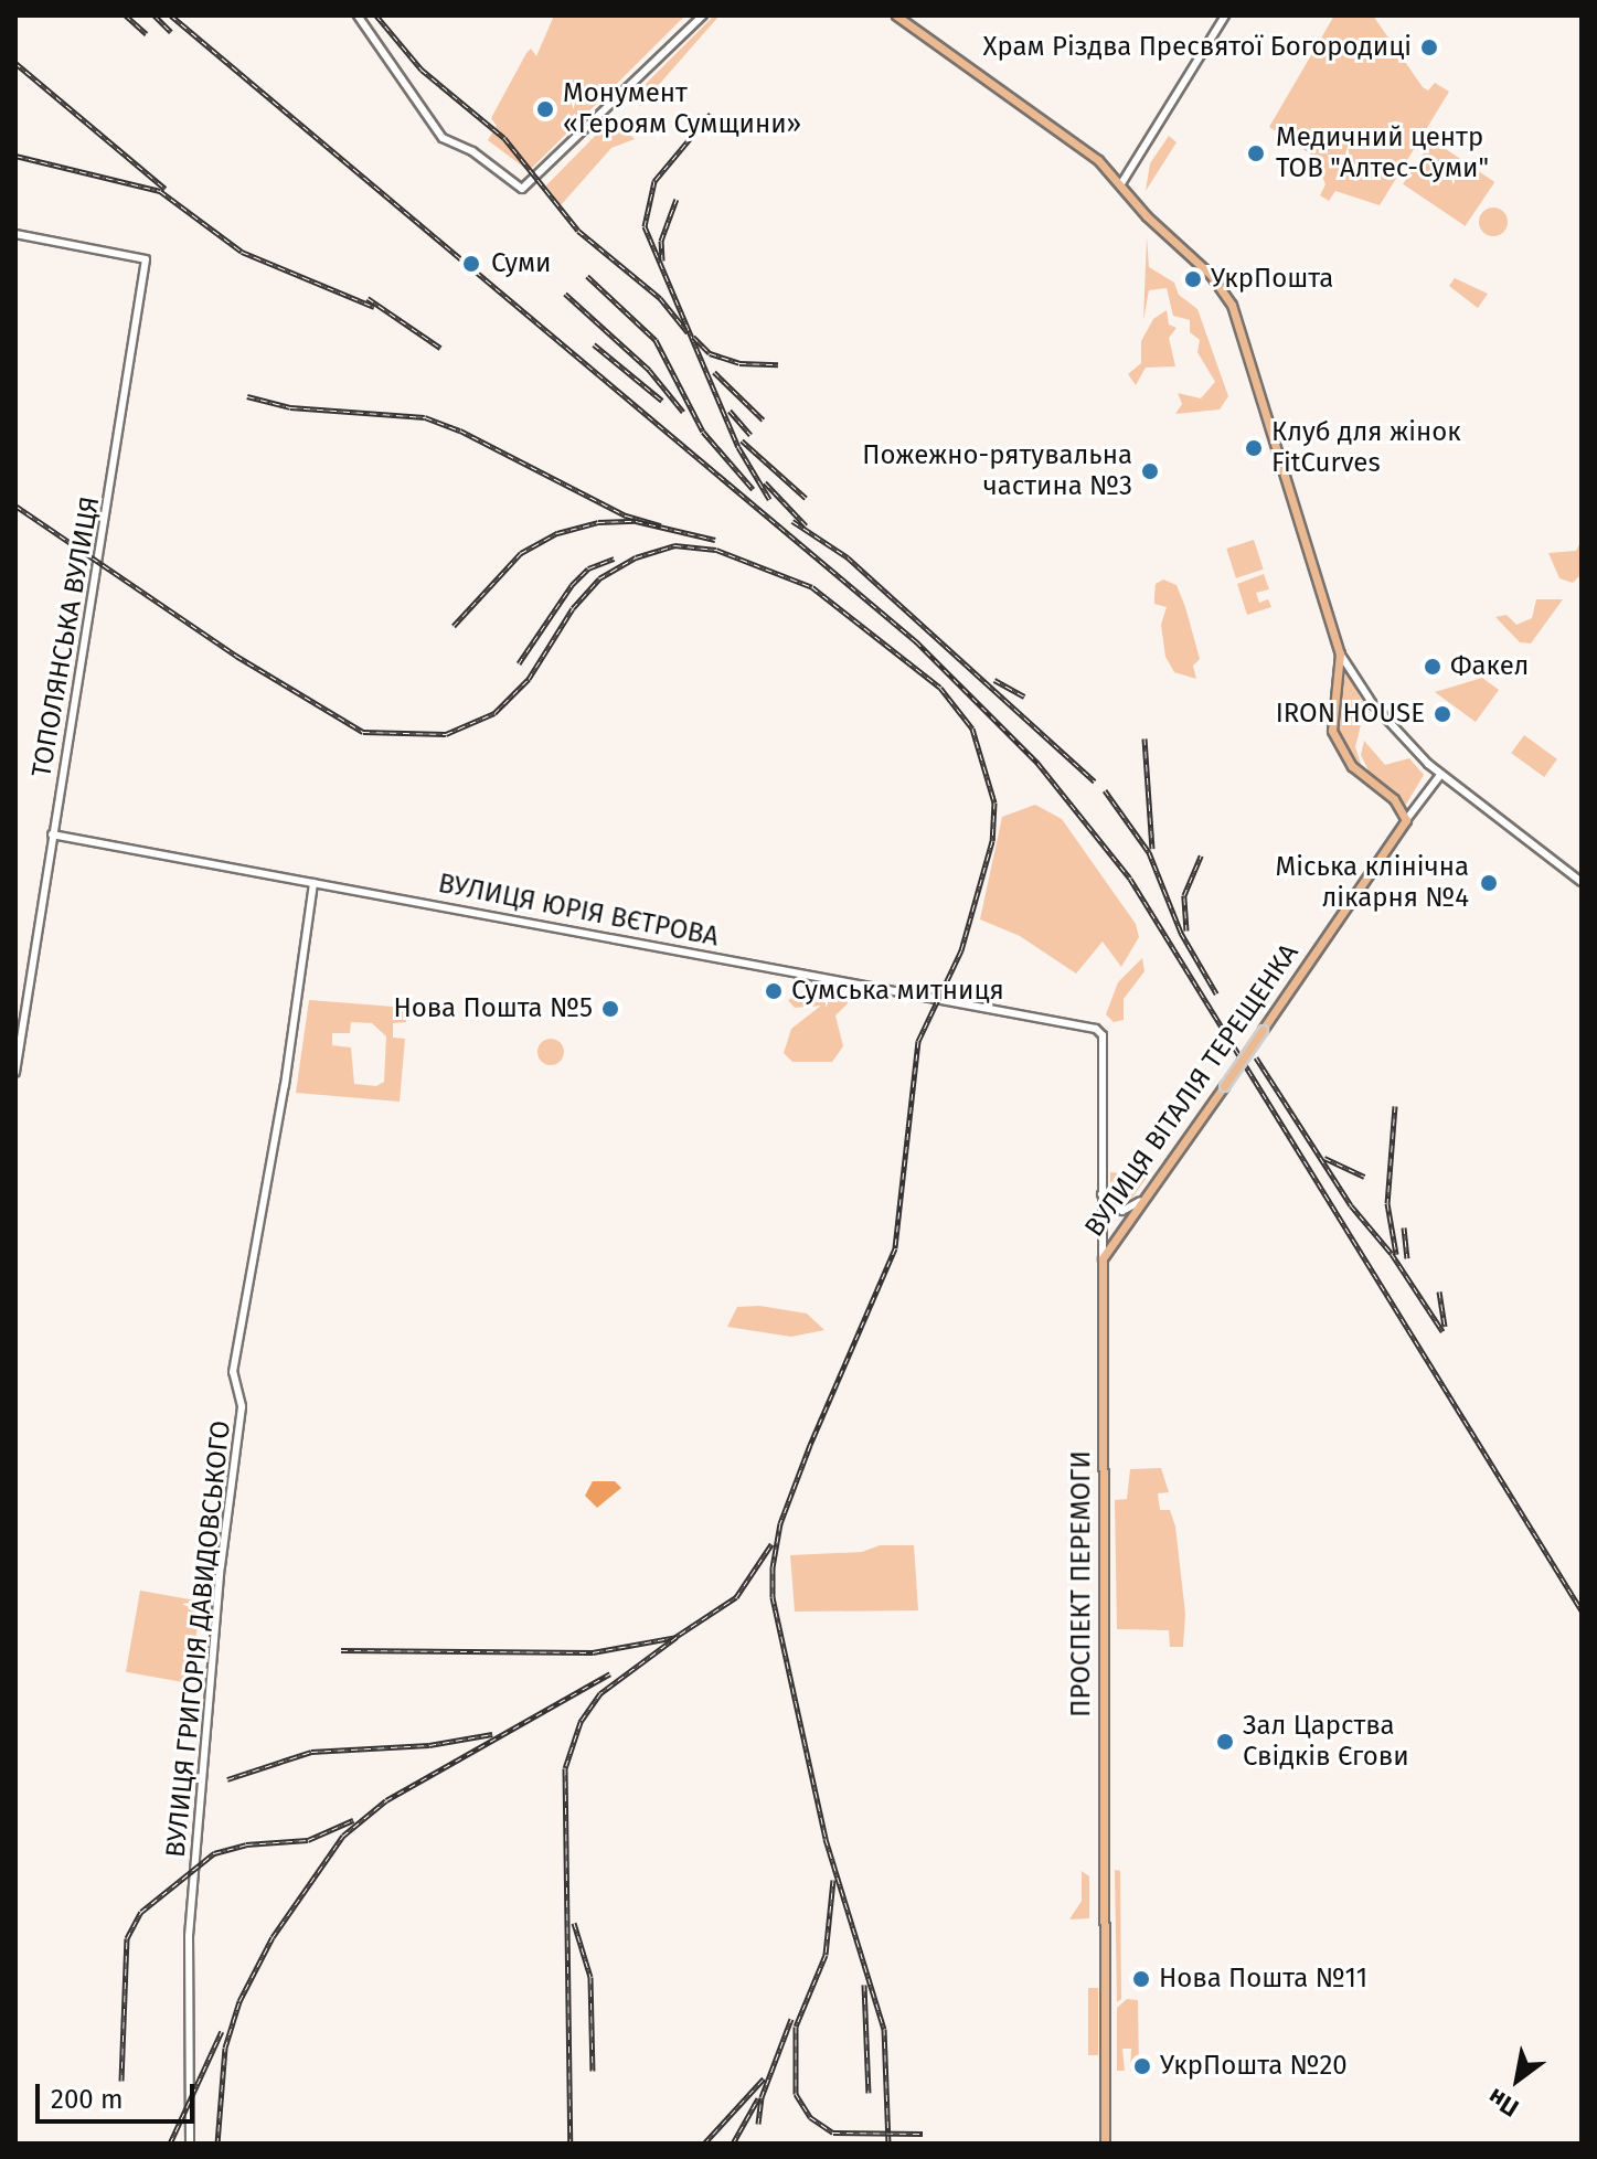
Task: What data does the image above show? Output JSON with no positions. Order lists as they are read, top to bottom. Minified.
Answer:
{"streets":{"main road":["ВУЛИЦЯ ВІТАЛІЯ ТЕРЕЩЕНКА","ПРОСПЕКТ ПЕРЕМОГИ"],"street":["ТОПОЛЯНСЬКА ВУЛИЦЯ","ВУЛИЦЯ ЮРІЯ ВЄТРОВА","ВУЛИЦЯ ГРИГОРІЯ ДАВИДОВСЬКОГО"]},"crossings":[["ТОПОЛЯНСЬКА ВУЛИЦЯ","ВУЛИЦЯ ЮРІЯ ВЄТРОВА"],["ВУЛИЦЯ ЮРІЯ ВЄТРОВА","ПРОСПЕКТ ПЕРЕМОГИ"],["ВУЛИЦЯ ЮРІЯ ВЄТРОВА","ВУЛИЦЯ ГРИГОРІЯ ДАВИДОВСЬКОГО"],["ВУЛИЦЯ ВІТАЛІЯ ТЕРЕЩЕНКА","ПРОСПЕКТ ПЕРЕМОГИ"]],"places":["Храм Різдва Пресвятої Богородиці","Монумент «Героям Сумщини»","Медичний центр ТОВ \"Алтес-Суми\"","Суми","УкрПошта","Клуб для жінок FitCurves","Пожежно-рятувальна частина №3","Факел","IRON HOUSE","Міська клінічна лікарня №4","Сумська митниця","Нова Пошта №5","Зал Царства Свідків Єгови","Нова Пошта №11","УкрПошта №20"],"scale_bar":"200 m","north":"bottom left"}
